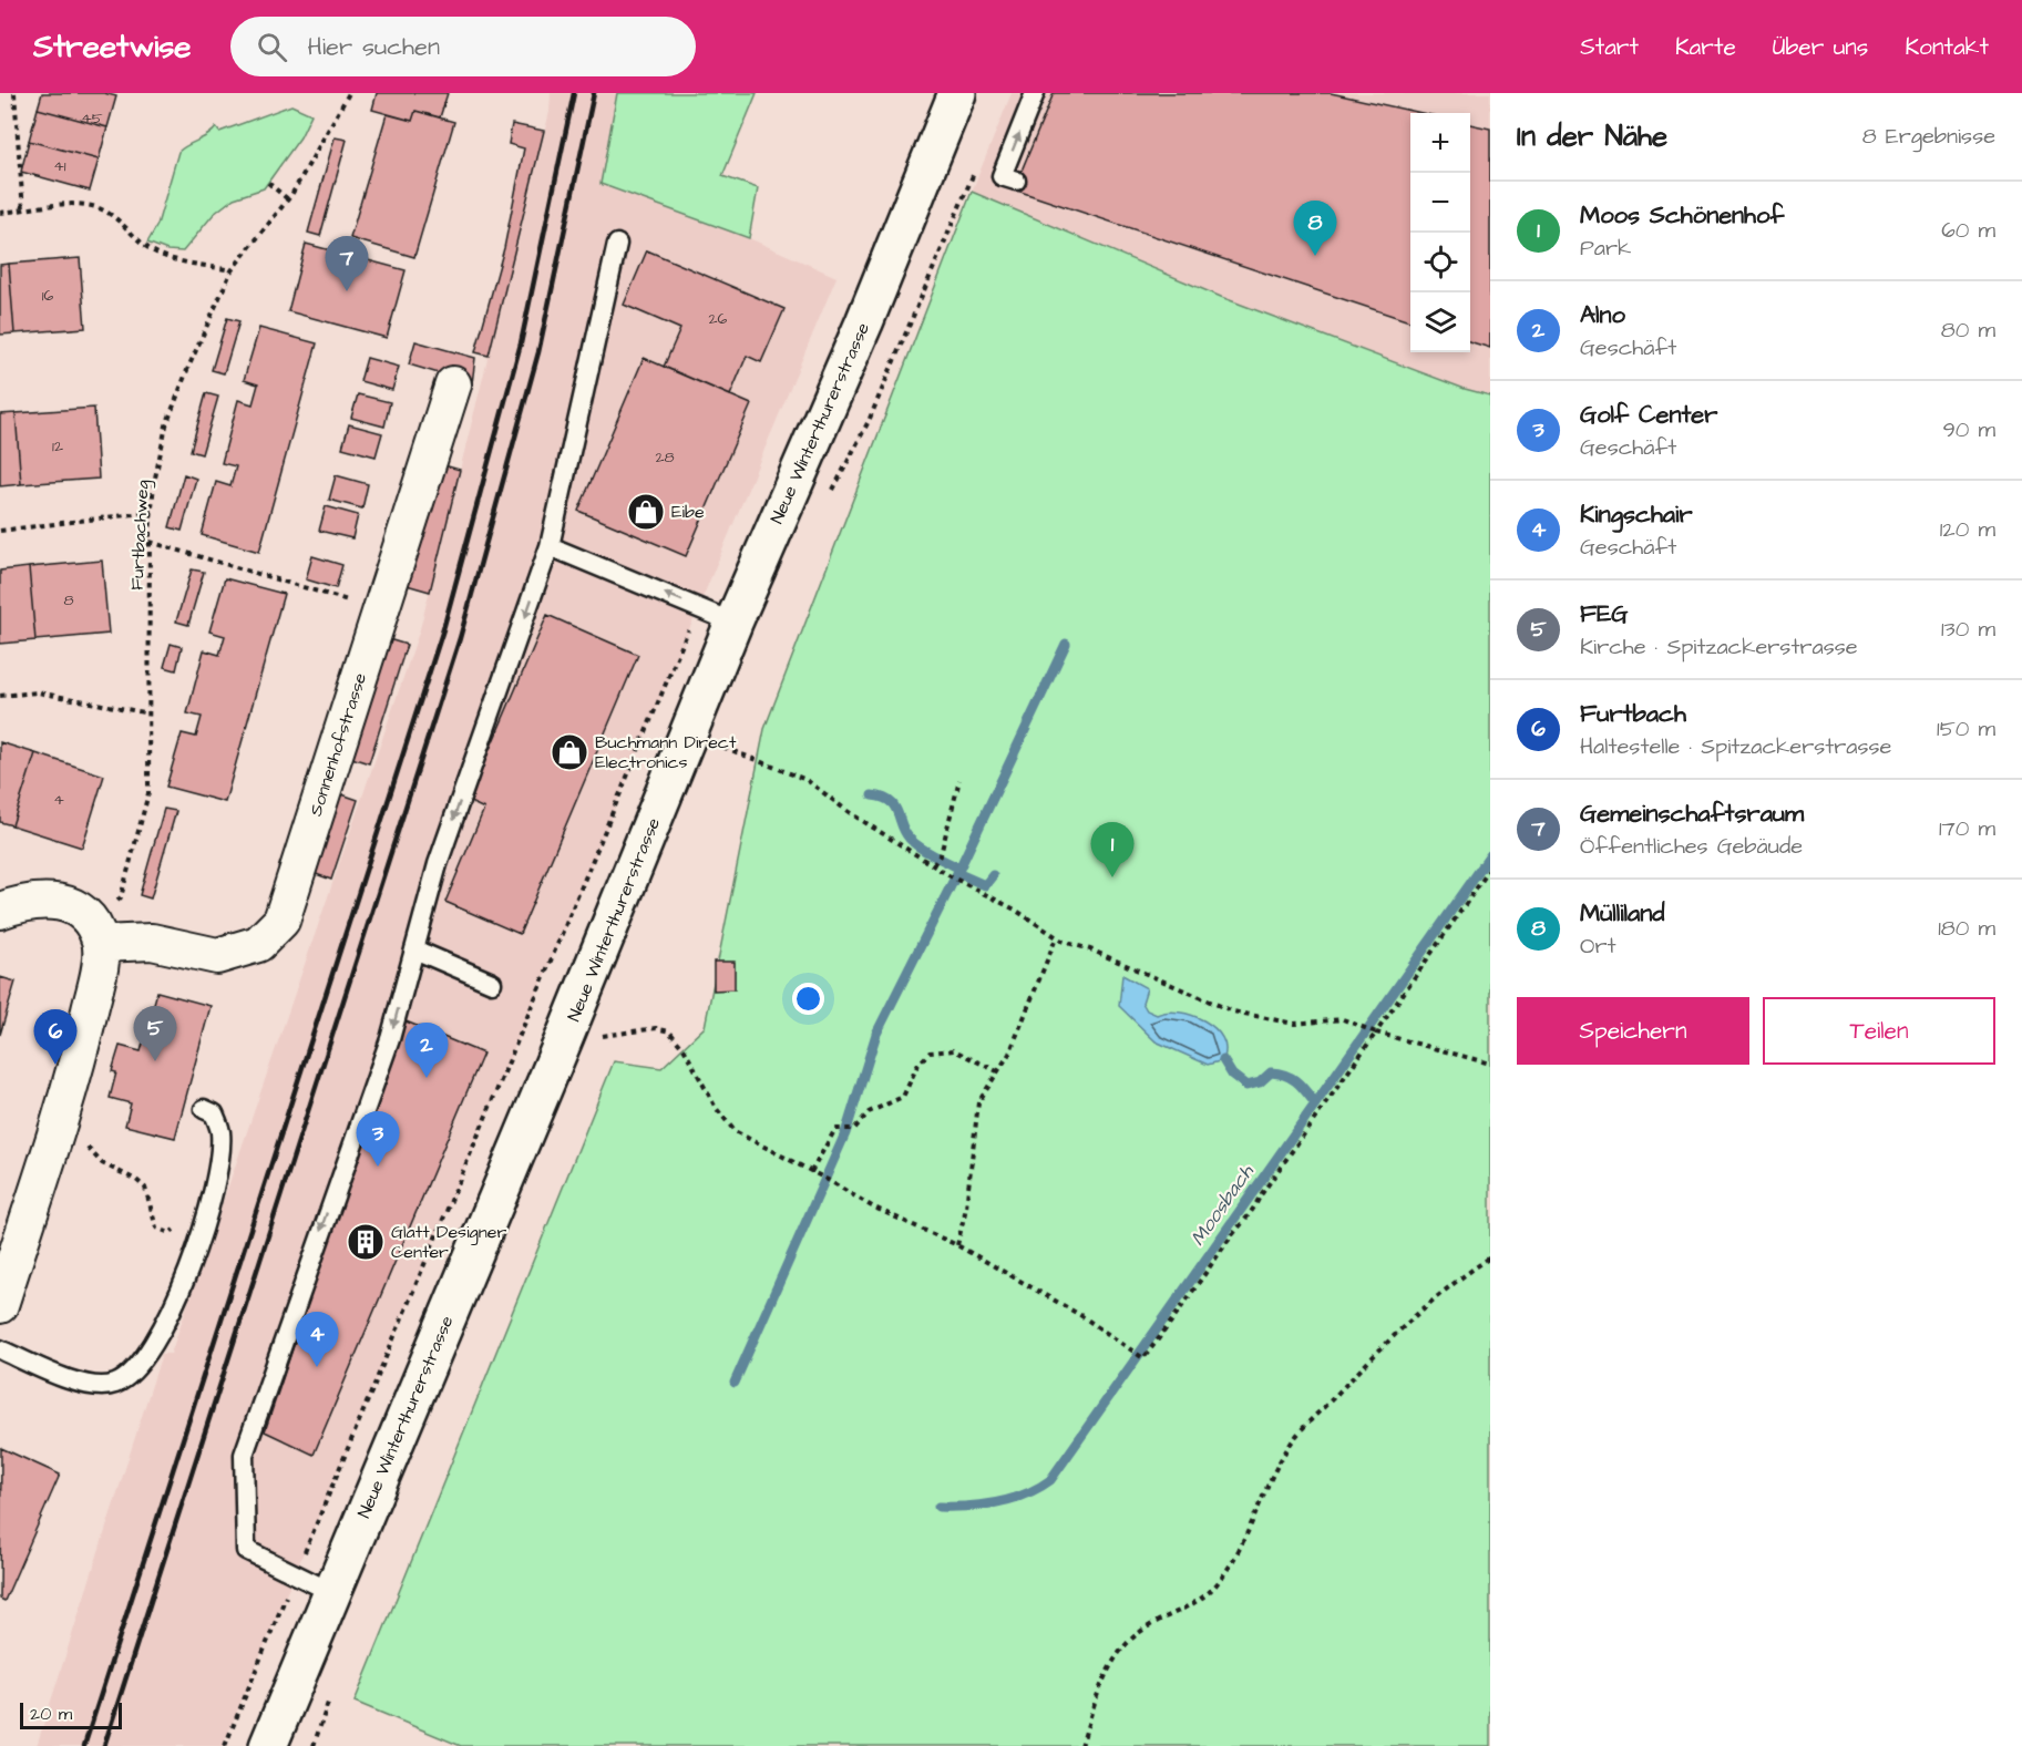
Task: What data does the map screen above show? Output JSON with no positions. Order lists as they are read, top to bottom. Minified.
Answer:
{"streets":{"main road":["Neue Winterthurerstrasse"],"street":["Sonnenhofstrasse"],"path":["Furtbachweg"]},"water":["Moosbach"],"places":{"shop":["Eibe","Buchmann Direct Electronics"],"building":["Glatt Designer Center"]},"house_numbers":["45","41","16","26","12","28","8","4"],"scale_bar":"20 m","page":{"header":"Streetwise","search":"Hier suchen","nav":["Start","Karte","Über uns","Kontakt"],"heading":["In der Nähe","8 Ergebnisse"],"map_buttons":["+","−"],"list":[{"mark":"1","name":"Moos Schönenhof","note":"Park","value":"60 m"},{"mark":"2","name":"Alno","note":"Geschäft","value":"80 m"},{"mark":"3","name":"Golf Center","note":"Geschäft","value":"90 m"},{"mark":"4","name":"Kingschair","note":"Geschäft","value":"120 m"},{"mark":"5","name":"FEG","note":"Kirche · Spitzackerstrasse","value":"130 m"},{"mark":"6","name":"Furtbach","note":"Haltestelle · Spitzackerstrasse","value":"150 m"},{"mark":"7","name":"Gemeinschaftsraum","note":"Öffentliches Gebäude","value":"170 m"},{"mark":"8","name":"Mülliland","note":"Ort","value":"180 m"}],"pins":["8","7","1","5","6","2","3","4"],"buttons":["Speichern","Teilen"],"scale":"20 m"}}
